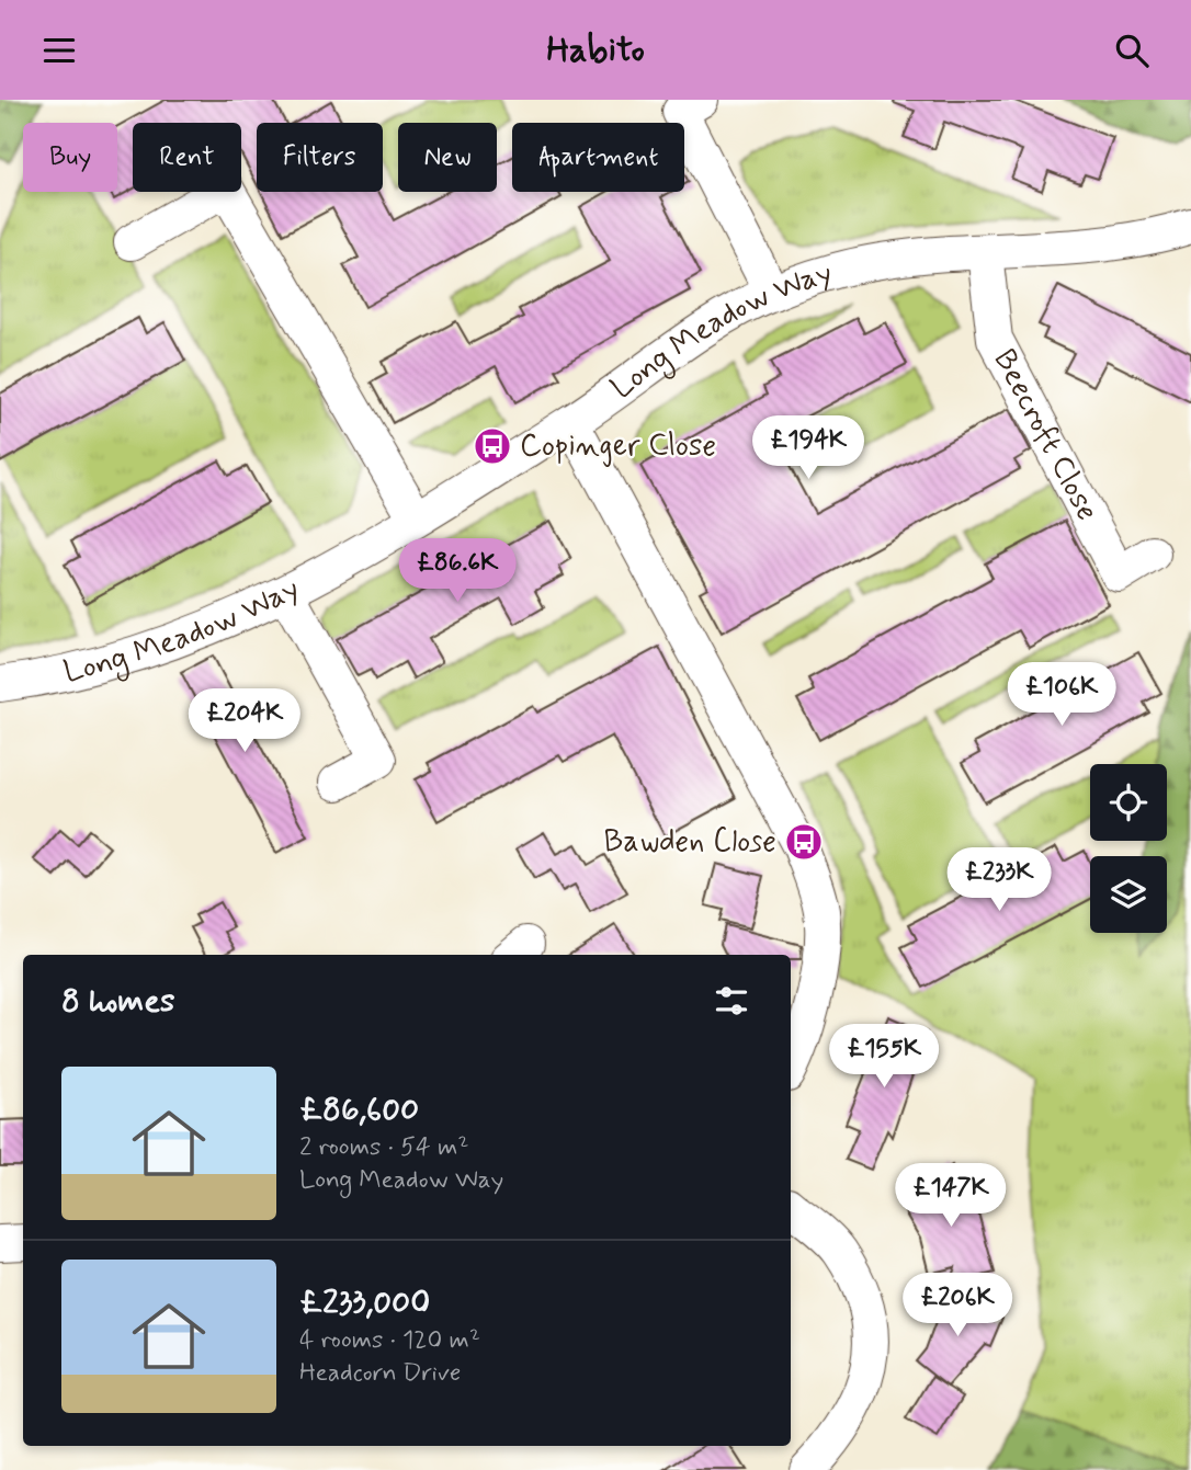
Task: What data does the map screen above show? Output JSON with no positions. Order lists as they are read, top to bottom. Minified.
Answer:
{"streets":{"street":["Long Meadow Way","Beecroft Close"]},"crossings":[["Long Meadow Way","Beecroft Close"]],"places":{"bus stop":["Copinger Close","Bawden Close"]},"page":{"header":"Habito","chip":["Buy","Rent","Filters","New","Apartment"],"price":["£194K","£86.6K","£106K","£204K","£233K","£155K","£147K","£206K"],"heading":"8 homes","list":[{"name":"£86,600","note":"2 rooms · 54 m² · Long Meadow Way"},{"name":"£233,000","note":"4 rooms · 120 m² · Headcorn Drive"}]}}
